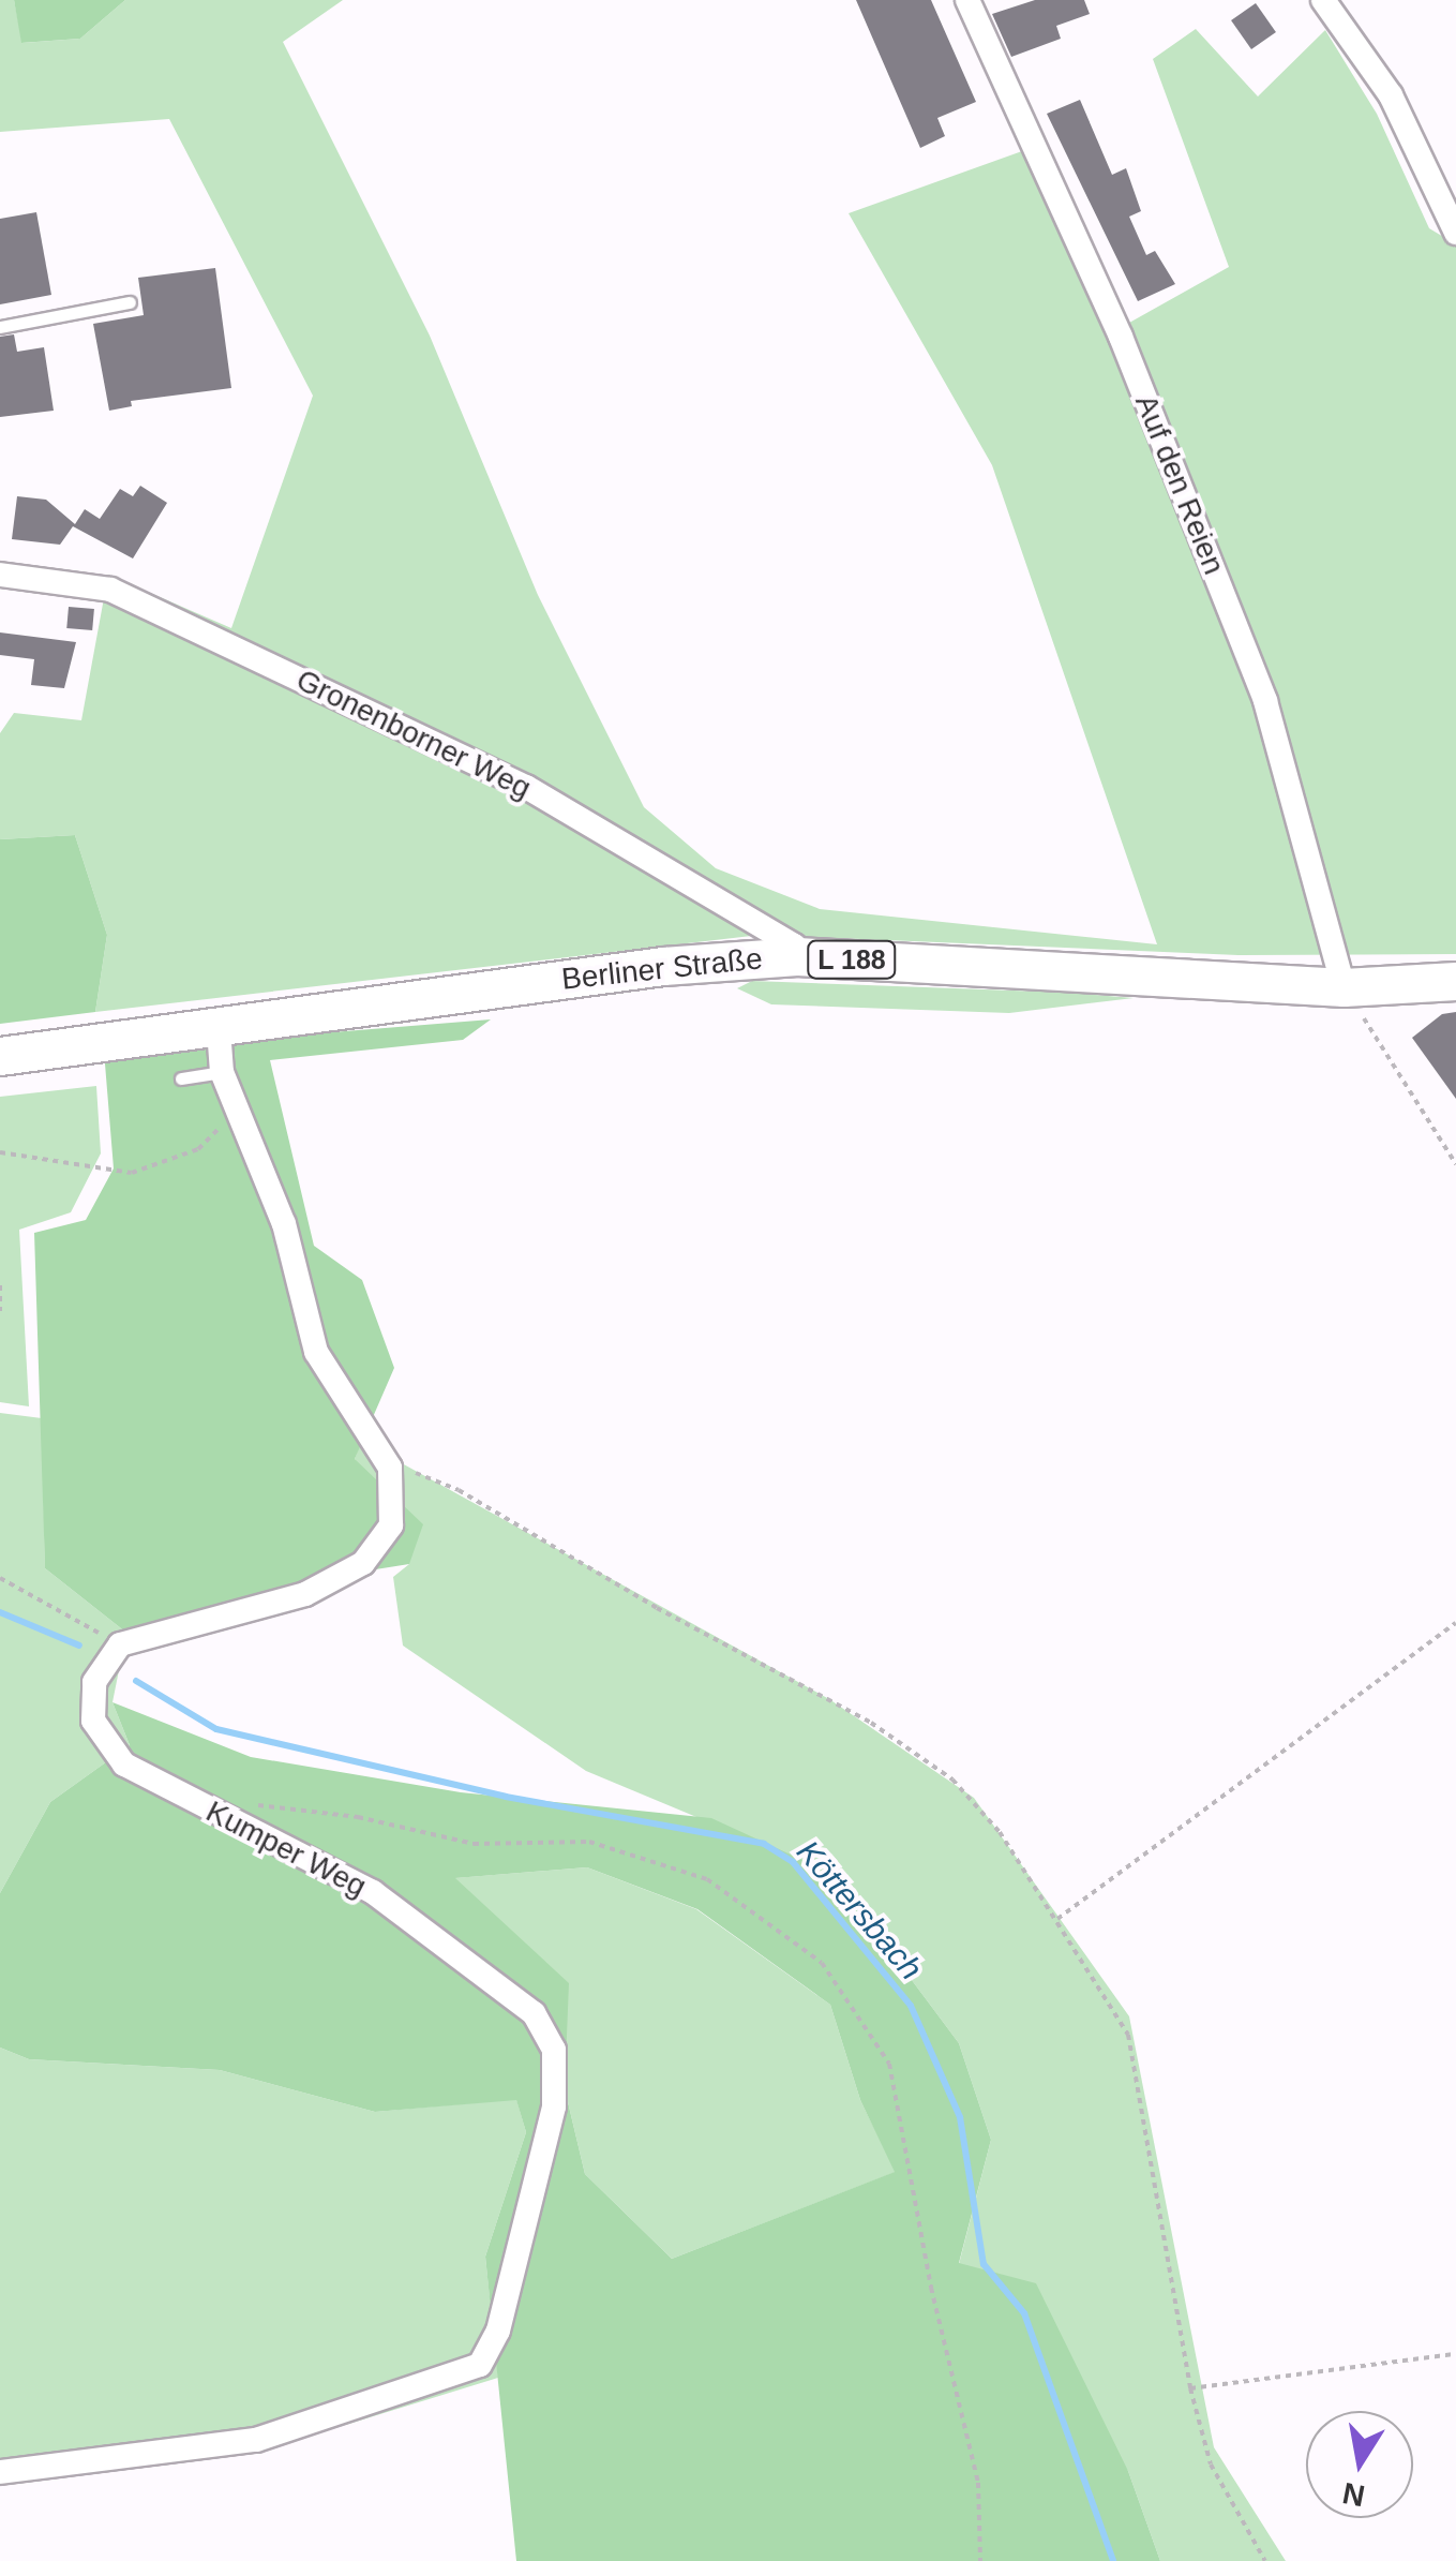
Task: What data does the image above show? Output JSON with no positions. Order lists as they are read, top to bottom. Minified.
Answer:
{"streets":{"main road":["L 188","Berliner Straße"],"street":["Auf den Reien","Gronenborner Weg","Kumper Weg"]},"crossings":[["Auf den Reien","Berliner Straße"],["Gronenborner Weg","Berliner Straße"]],"water":["Köttersbach"],"north":"bottom"}
